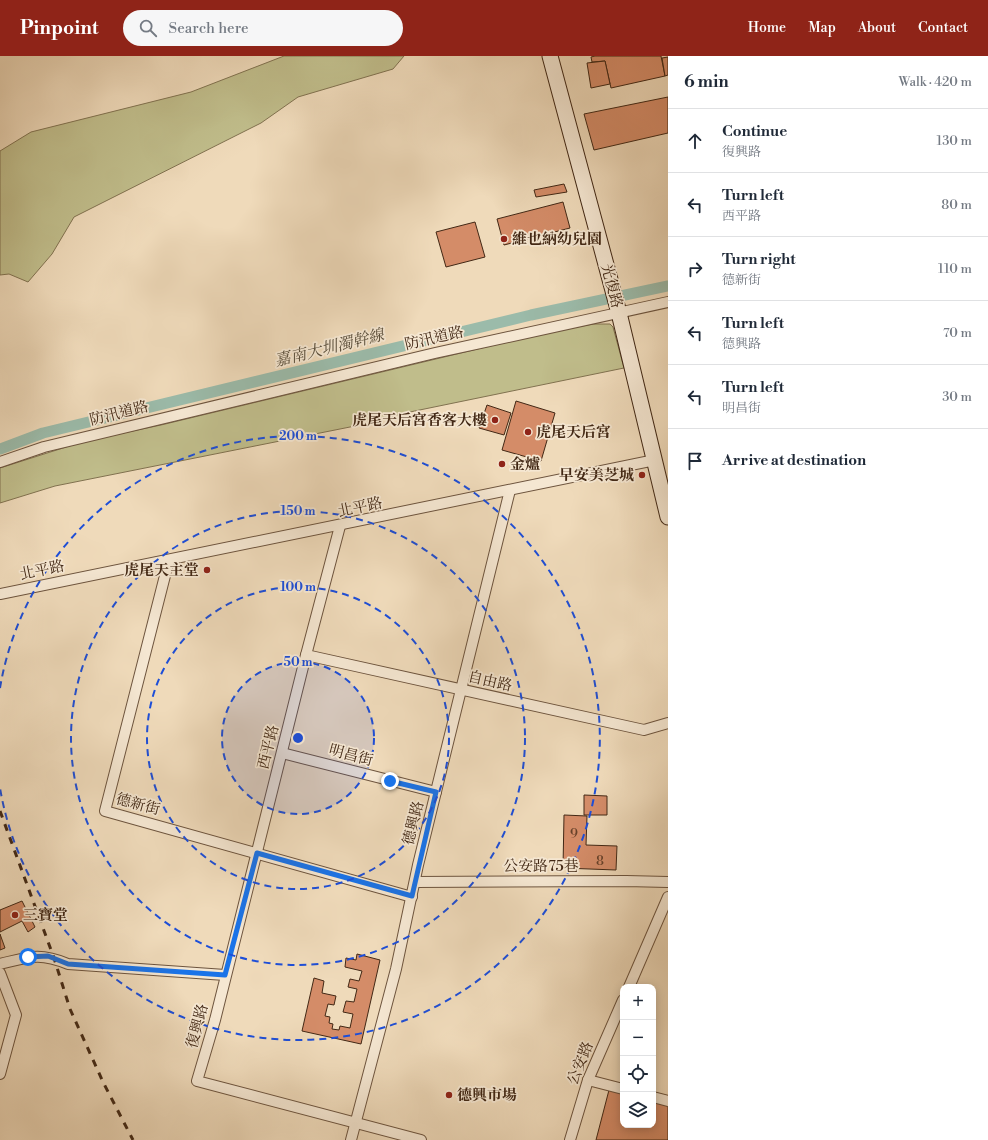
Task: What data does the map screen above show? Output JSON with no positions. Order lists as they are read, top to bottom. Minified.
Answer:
{"streets":{"street":["光復路","防汛道路","北平路","自由路","西平路","明昌街","德新街","德興路","公安路75巷","復興路","公安路"]},"crossings":[["光復路","防汛道路"],["光復路","北平路"],["北平路","西平路"],["北平路","德新街"],["北平路","德興路"],["自由路","西平路"],["自由路","德興路"],["西平路","明昌街"],["西平路","德新街"],["西平路","復興路"],["明昌街","德興路"],["德新街","德興路"],["德興路","公安路75巷"],["德興路","復興路"]],"water":["嘉南大圳濁幹線"],"places":["維也納幼兒園","虎尾天后宮香客大樓","虎尾天后宮","金爐","早安美芝城","虎尾天主堂","三寶堂","德興市場"],"house_numbers":["9","8"],"page":{"header":"Pinpoint","search":"Search here","nav":["Home","Map","About","Contact"],"heading":["6 min","Walk · 420 m"],"list":[["Continue","復興路","130 m"],["Turn left","西平路","80 m"],["Turn right","德新街","110 m"],["Turn left","德興路","70 m"],["Turn left","明昌街","30 m"],"Arrive at destination"],"map_buttons":["+","−"]},"rings":["200 m","150 m","100 m","50 m"]}
